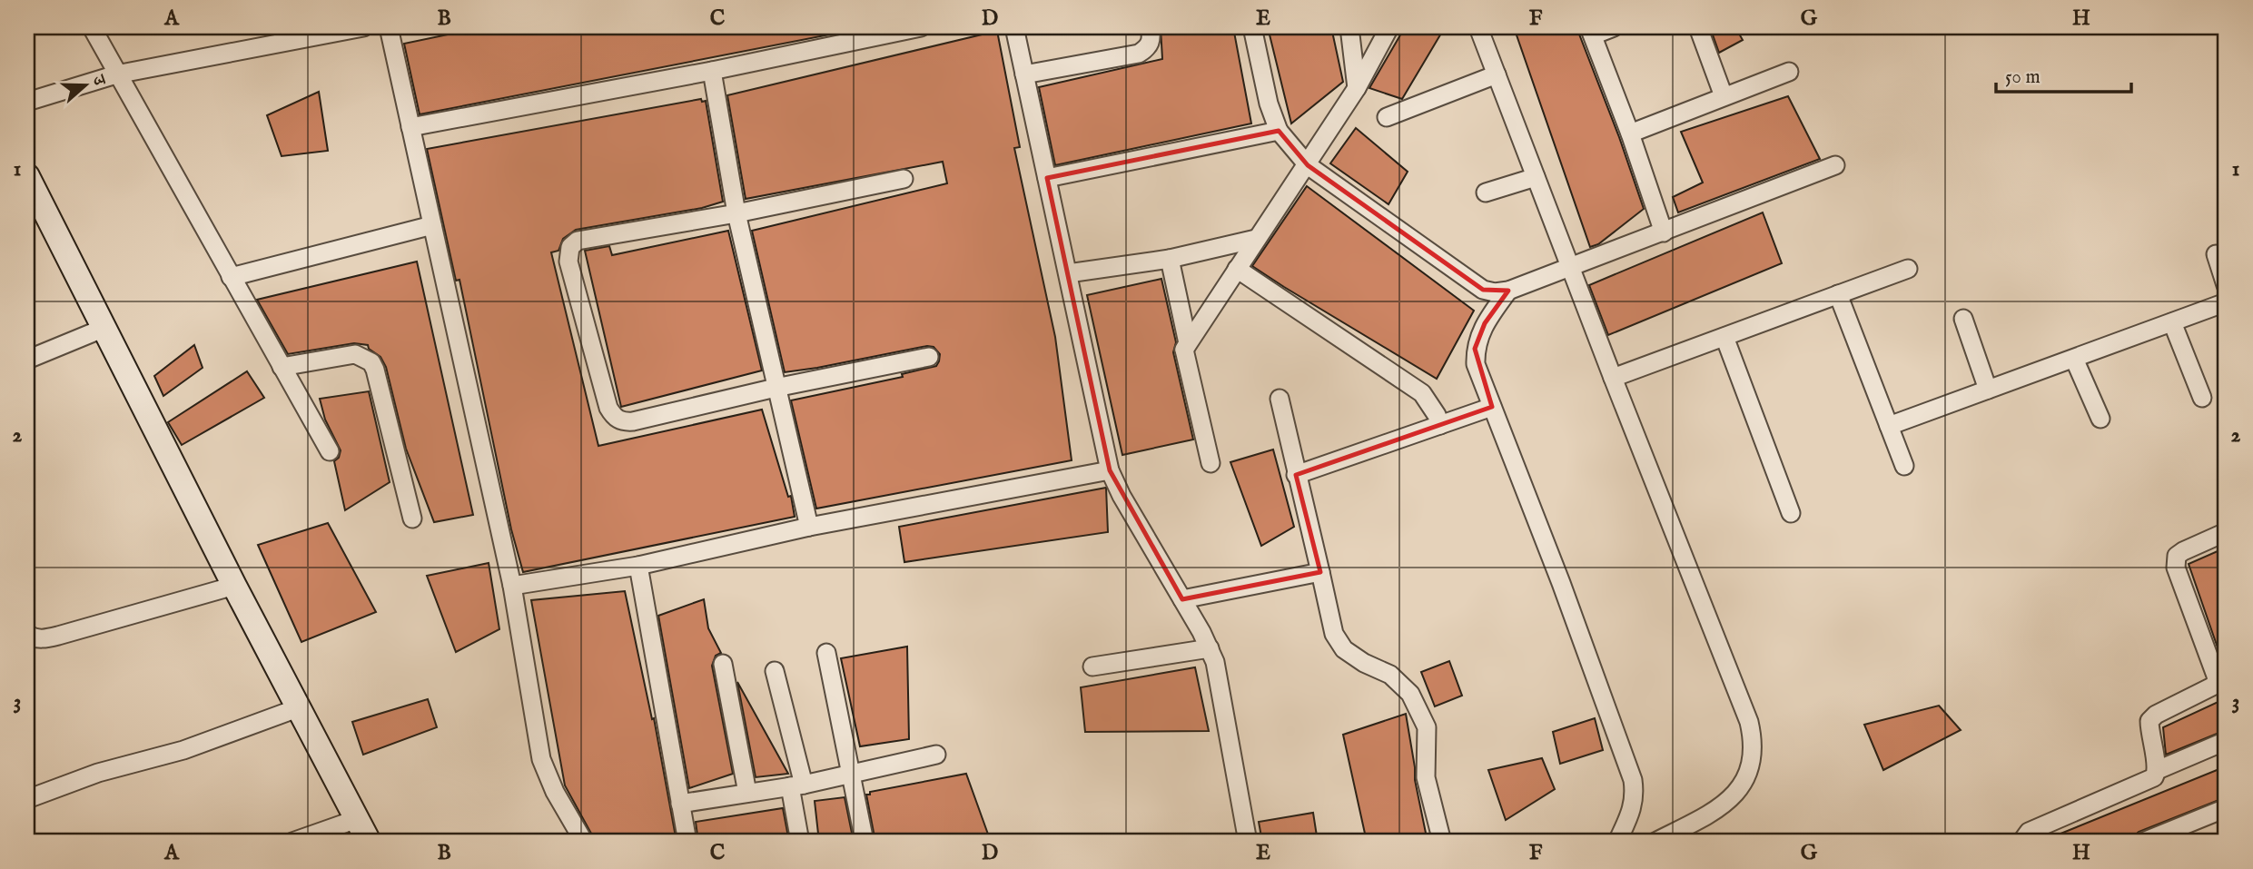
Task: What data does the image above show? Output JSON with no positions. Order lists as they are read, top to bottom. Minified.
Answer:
{"scale_bar":"50 m","north":"right","grid":{"columns":["A","B","C","D","E","F","G","H"],"rows":["1","2","3"]}}
